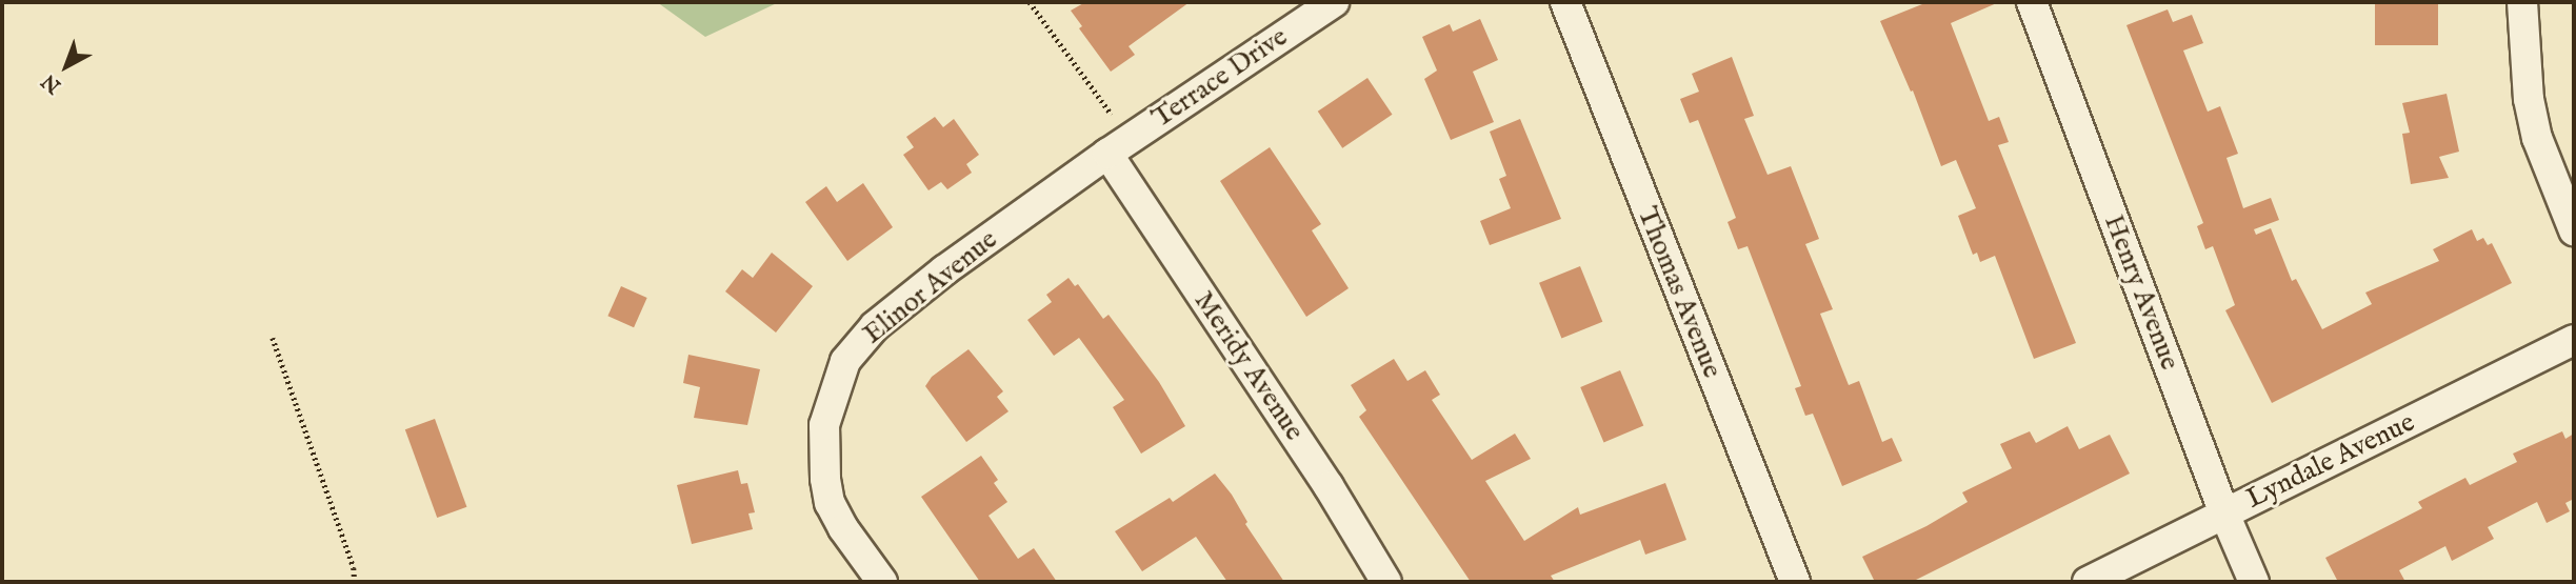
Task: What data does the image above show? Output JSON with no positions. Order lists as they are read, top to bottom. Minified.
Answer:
{"streets":{"street":["Terrace Drive","Elinor Avenue","Thomas Avenue","Henry Avenue","Meridy Avenue","Lyndale Avenue"]},"crossings":[["Terrace Drive","Elinor Avenue"],["Terrace Drive","Meridy Avenue"],["Elinor Avenue","Meridy Avenue"],["Henry Avenue","Lyndale Avenue"]],"north":"bottom left"}
